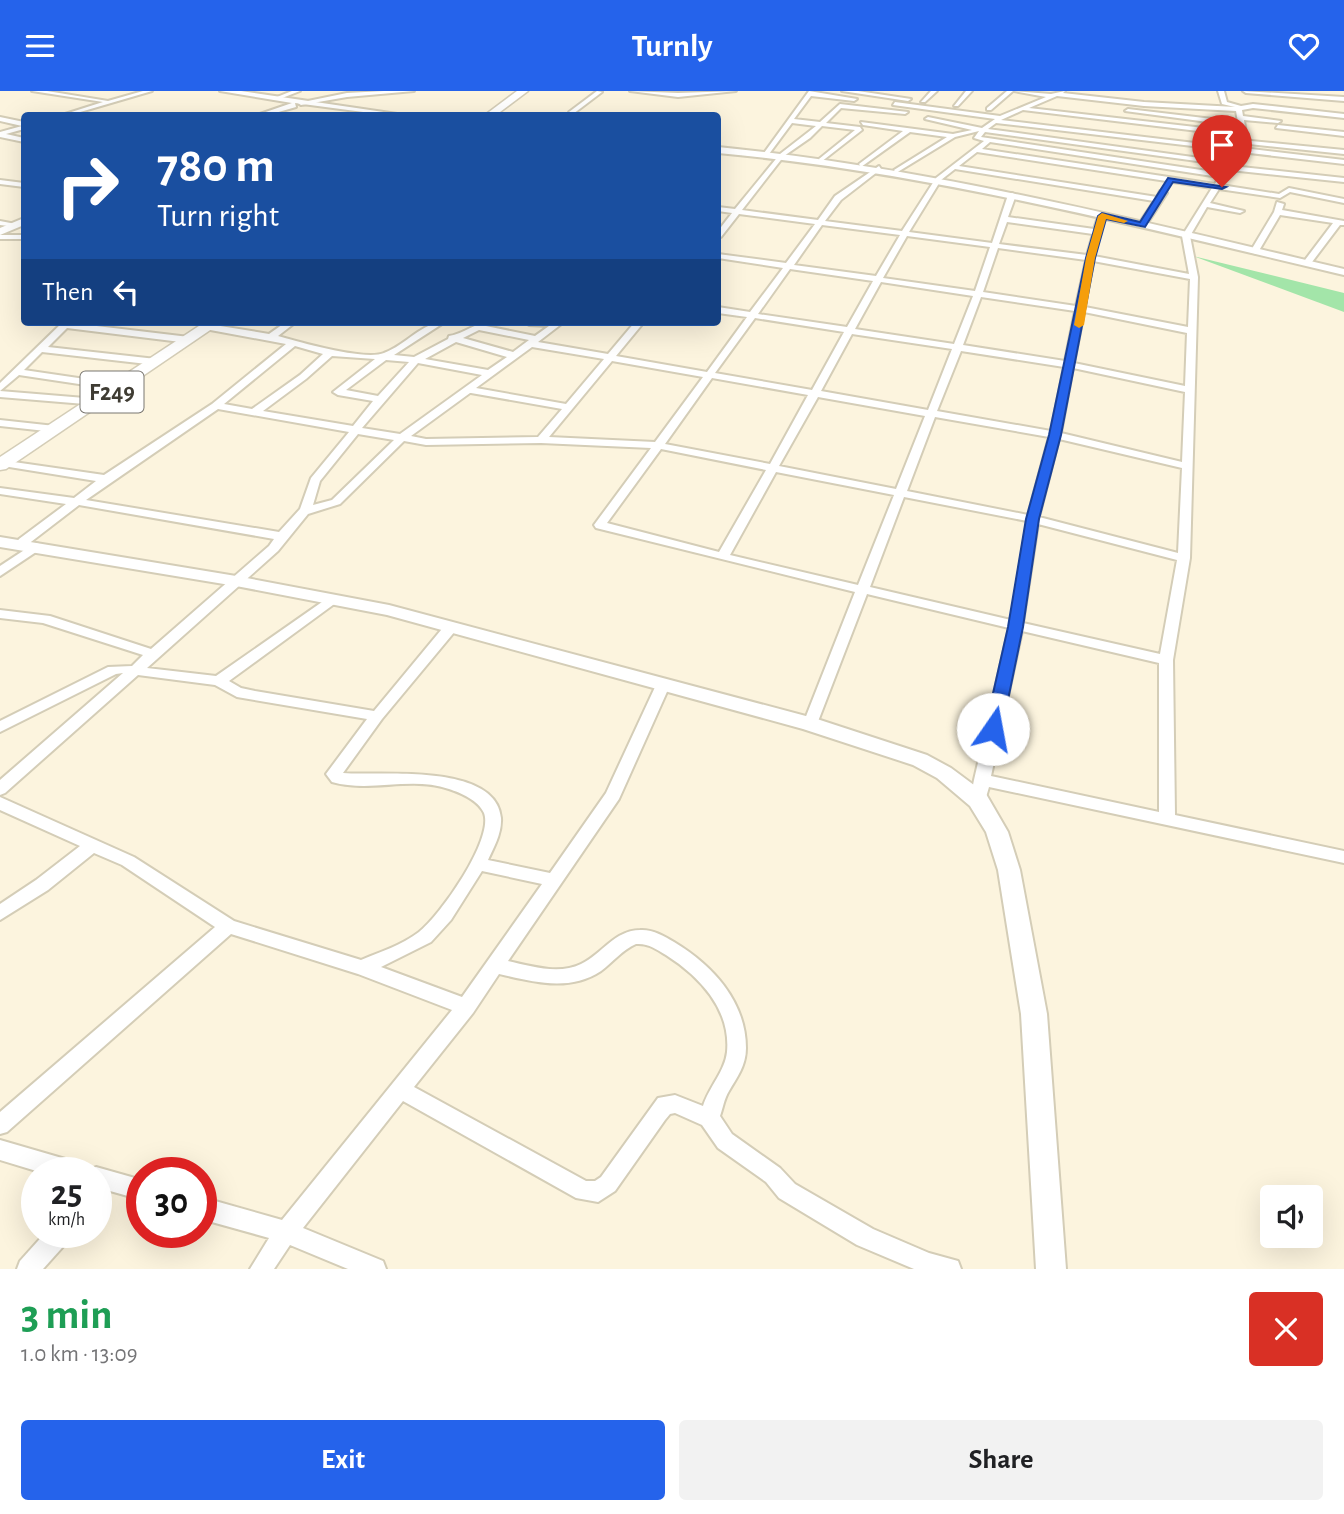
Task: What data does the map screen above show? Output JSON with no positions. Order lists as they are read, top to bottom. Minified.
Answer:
{"streets":{"main road":["F249"]},"page":{"header":"Turnly","turn":["780 m","Turn right"],"then":"Then","speed":"25 km/h","limit":"30","heading":["3 min","1.0 km · 13:09"],"buttons":["Exit","Share"]}}
